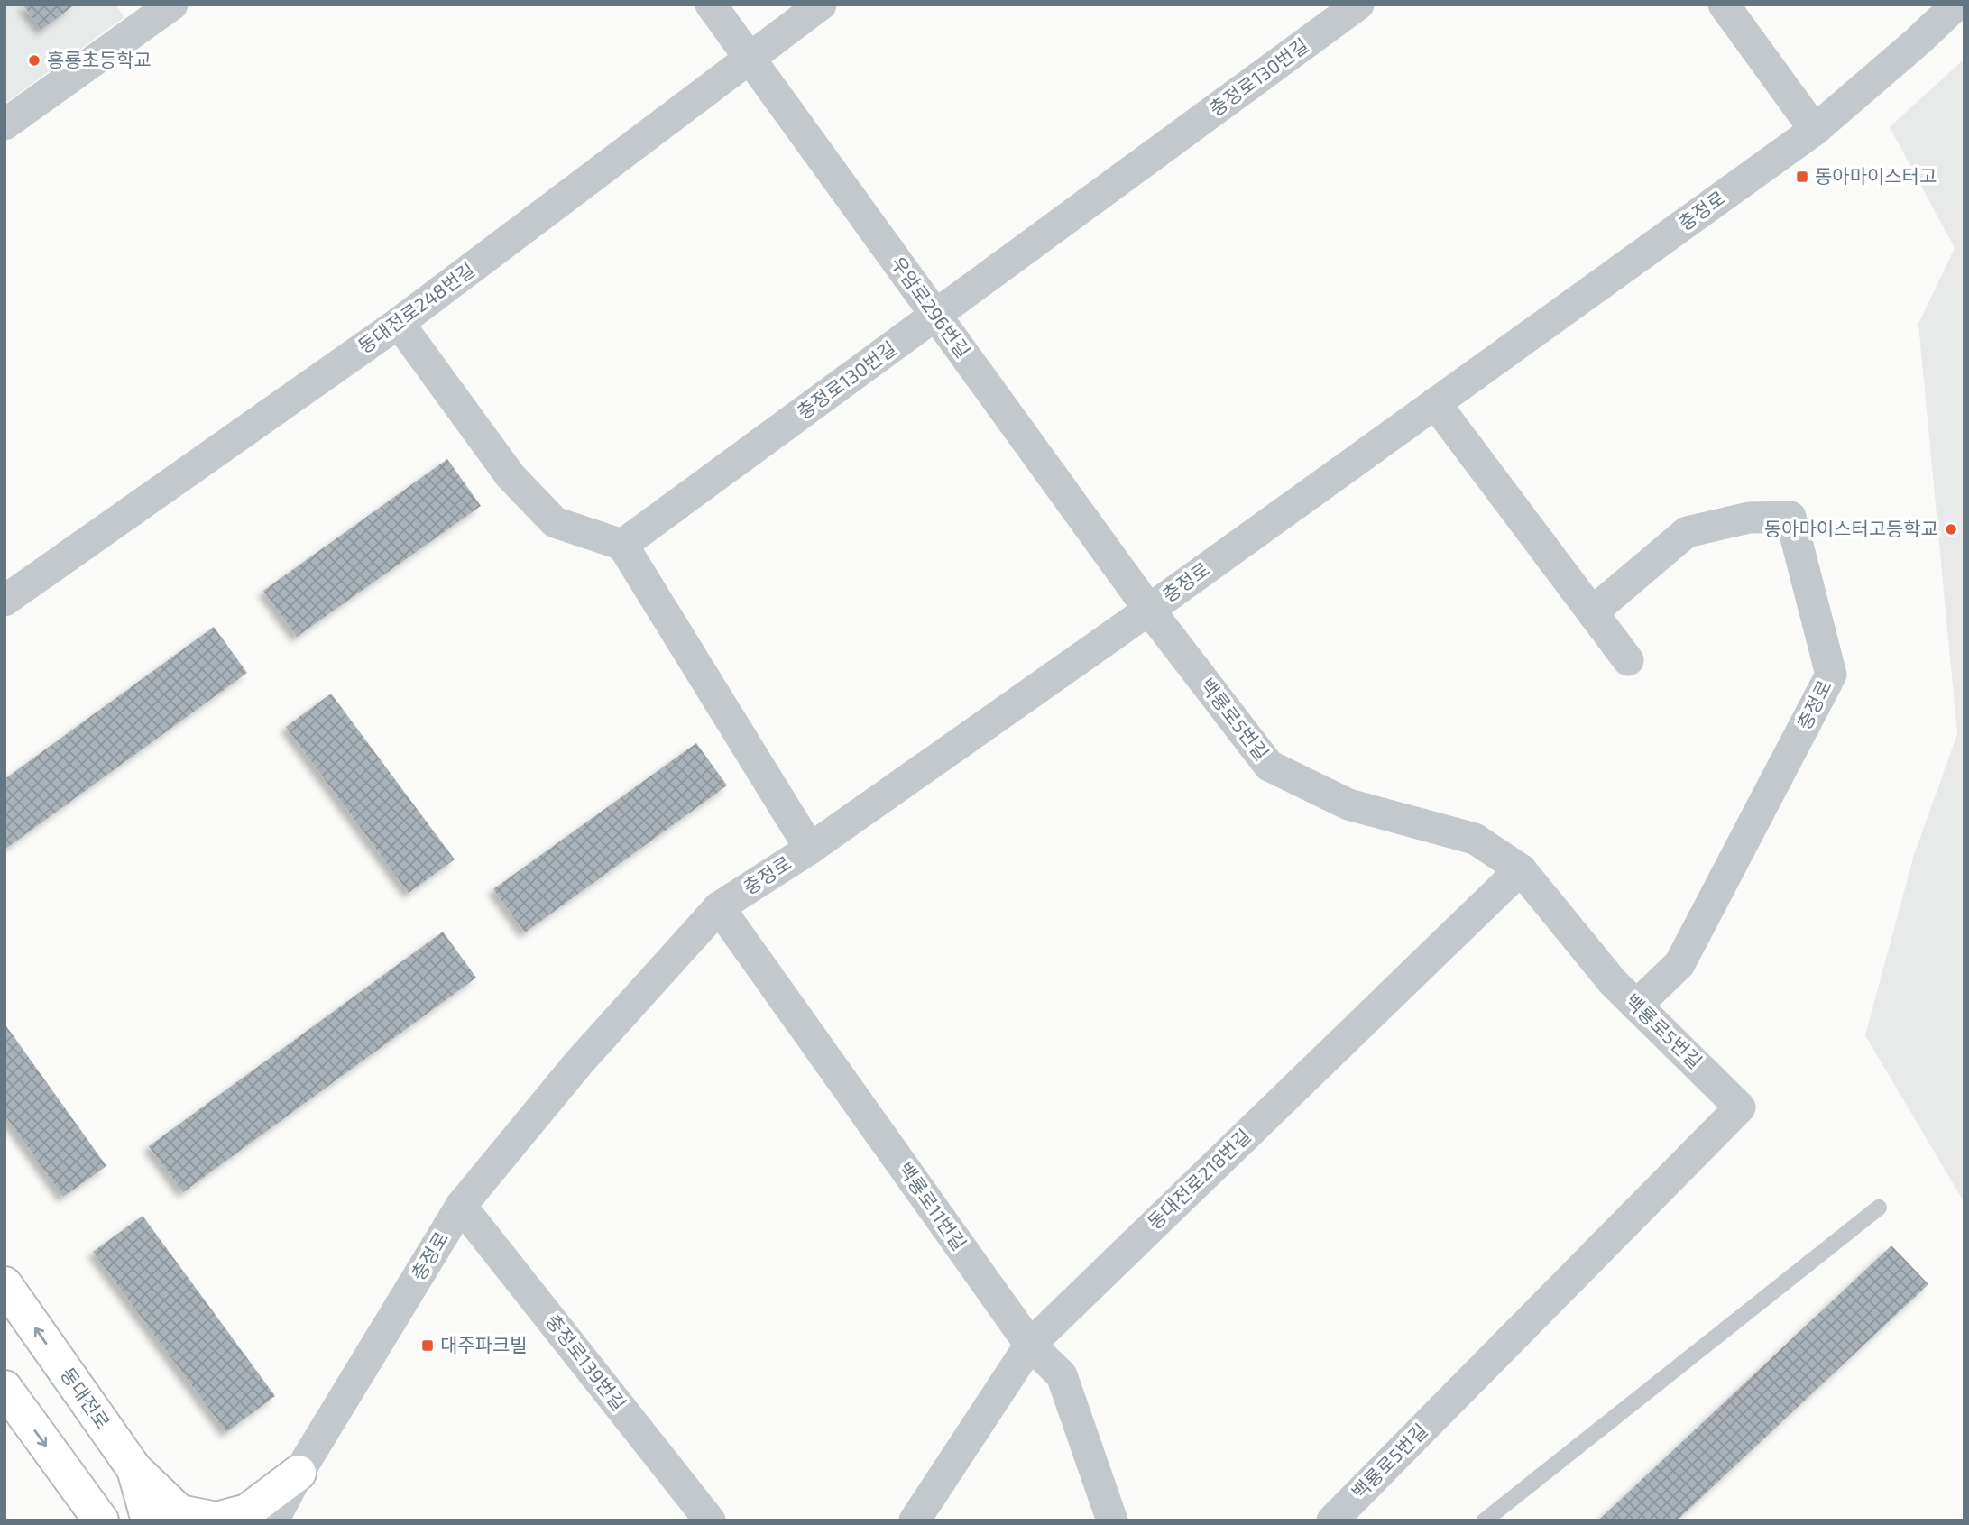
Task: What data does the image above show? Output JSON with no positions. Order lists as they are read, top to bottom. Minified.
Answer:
{"streets":{"main road":["동대전로"],"street":["충정로130번길","충정로","우암로296번길","동대전로248번길","백룡로5번길","동대전로218번길","백룡로11번길","충정로139번길"]},"crossings":[["충정로130번길","우암로296번길"],["충정로","우암로296번길"],["충정로","백룡로5번길"],["충정로","백룡로11번길"],["충정로","충정로139번길"],["우암로296번길","동대전로248번길"],["우암로296번길","백룡로5번길"],["백룡로5번길","동대전로218번길"],["동대전로218번길","백룡로11번길"]],"places":{"other":["흥룡초등학교","동아마이스터고등학교"],"transit":["동아마이스터고","대주파크빌"]}}
